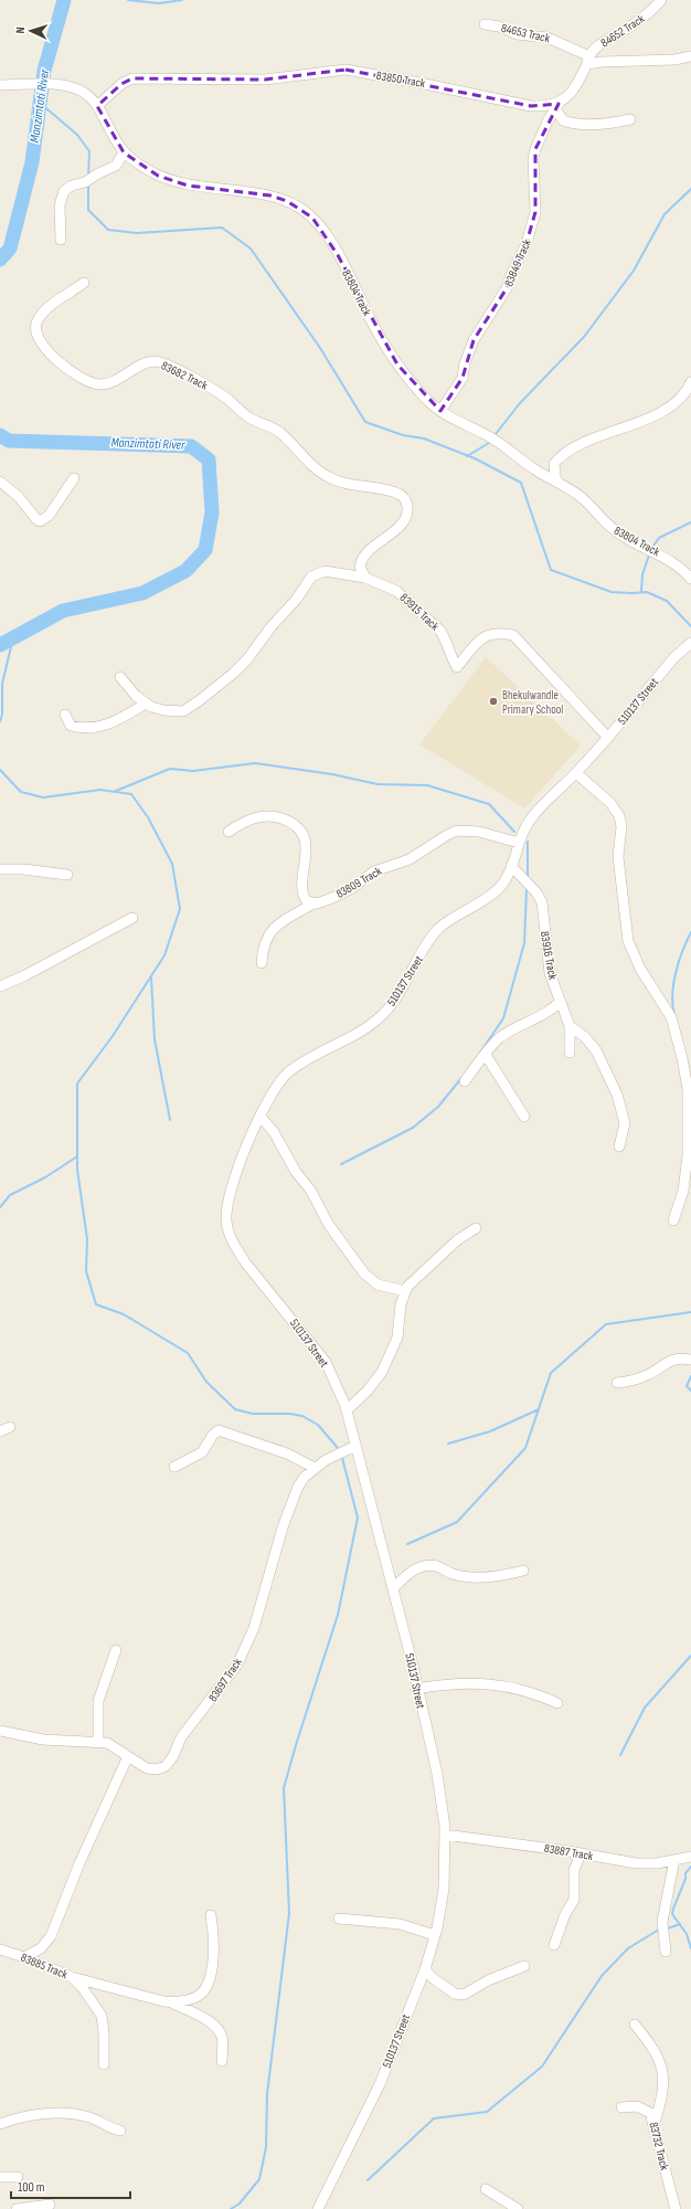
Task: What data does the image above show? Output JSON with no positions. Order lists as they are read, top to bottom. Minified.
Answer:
{"streets":{"street":["84652 Track","84653 Track","83850 Track","83849 Track","83804 Track","83682 Track","83915 Track","510137 Street","83809 Track","83916 Track","83697 Track","83887 Track","83885 Track","83732 Track"]},"crossings":[["84652 Track","84653 Track"],["83850 Track","83849 Track"],["83850 Track","83804 Track"],["83849 Track","83804 Track"],["83682 Track","83915 Track"],["83915 Track","510137 Street"],["510137 Street","83809 Track"],["510137 Street","83916 Track"],["510137 Street","83697 Track"],["510137 Street","83887 Track"]],"water":["Manzimtoti River"],"places":["Bhekulwandle Primary School"],"scale_bar":"100 m","north":"left"}
